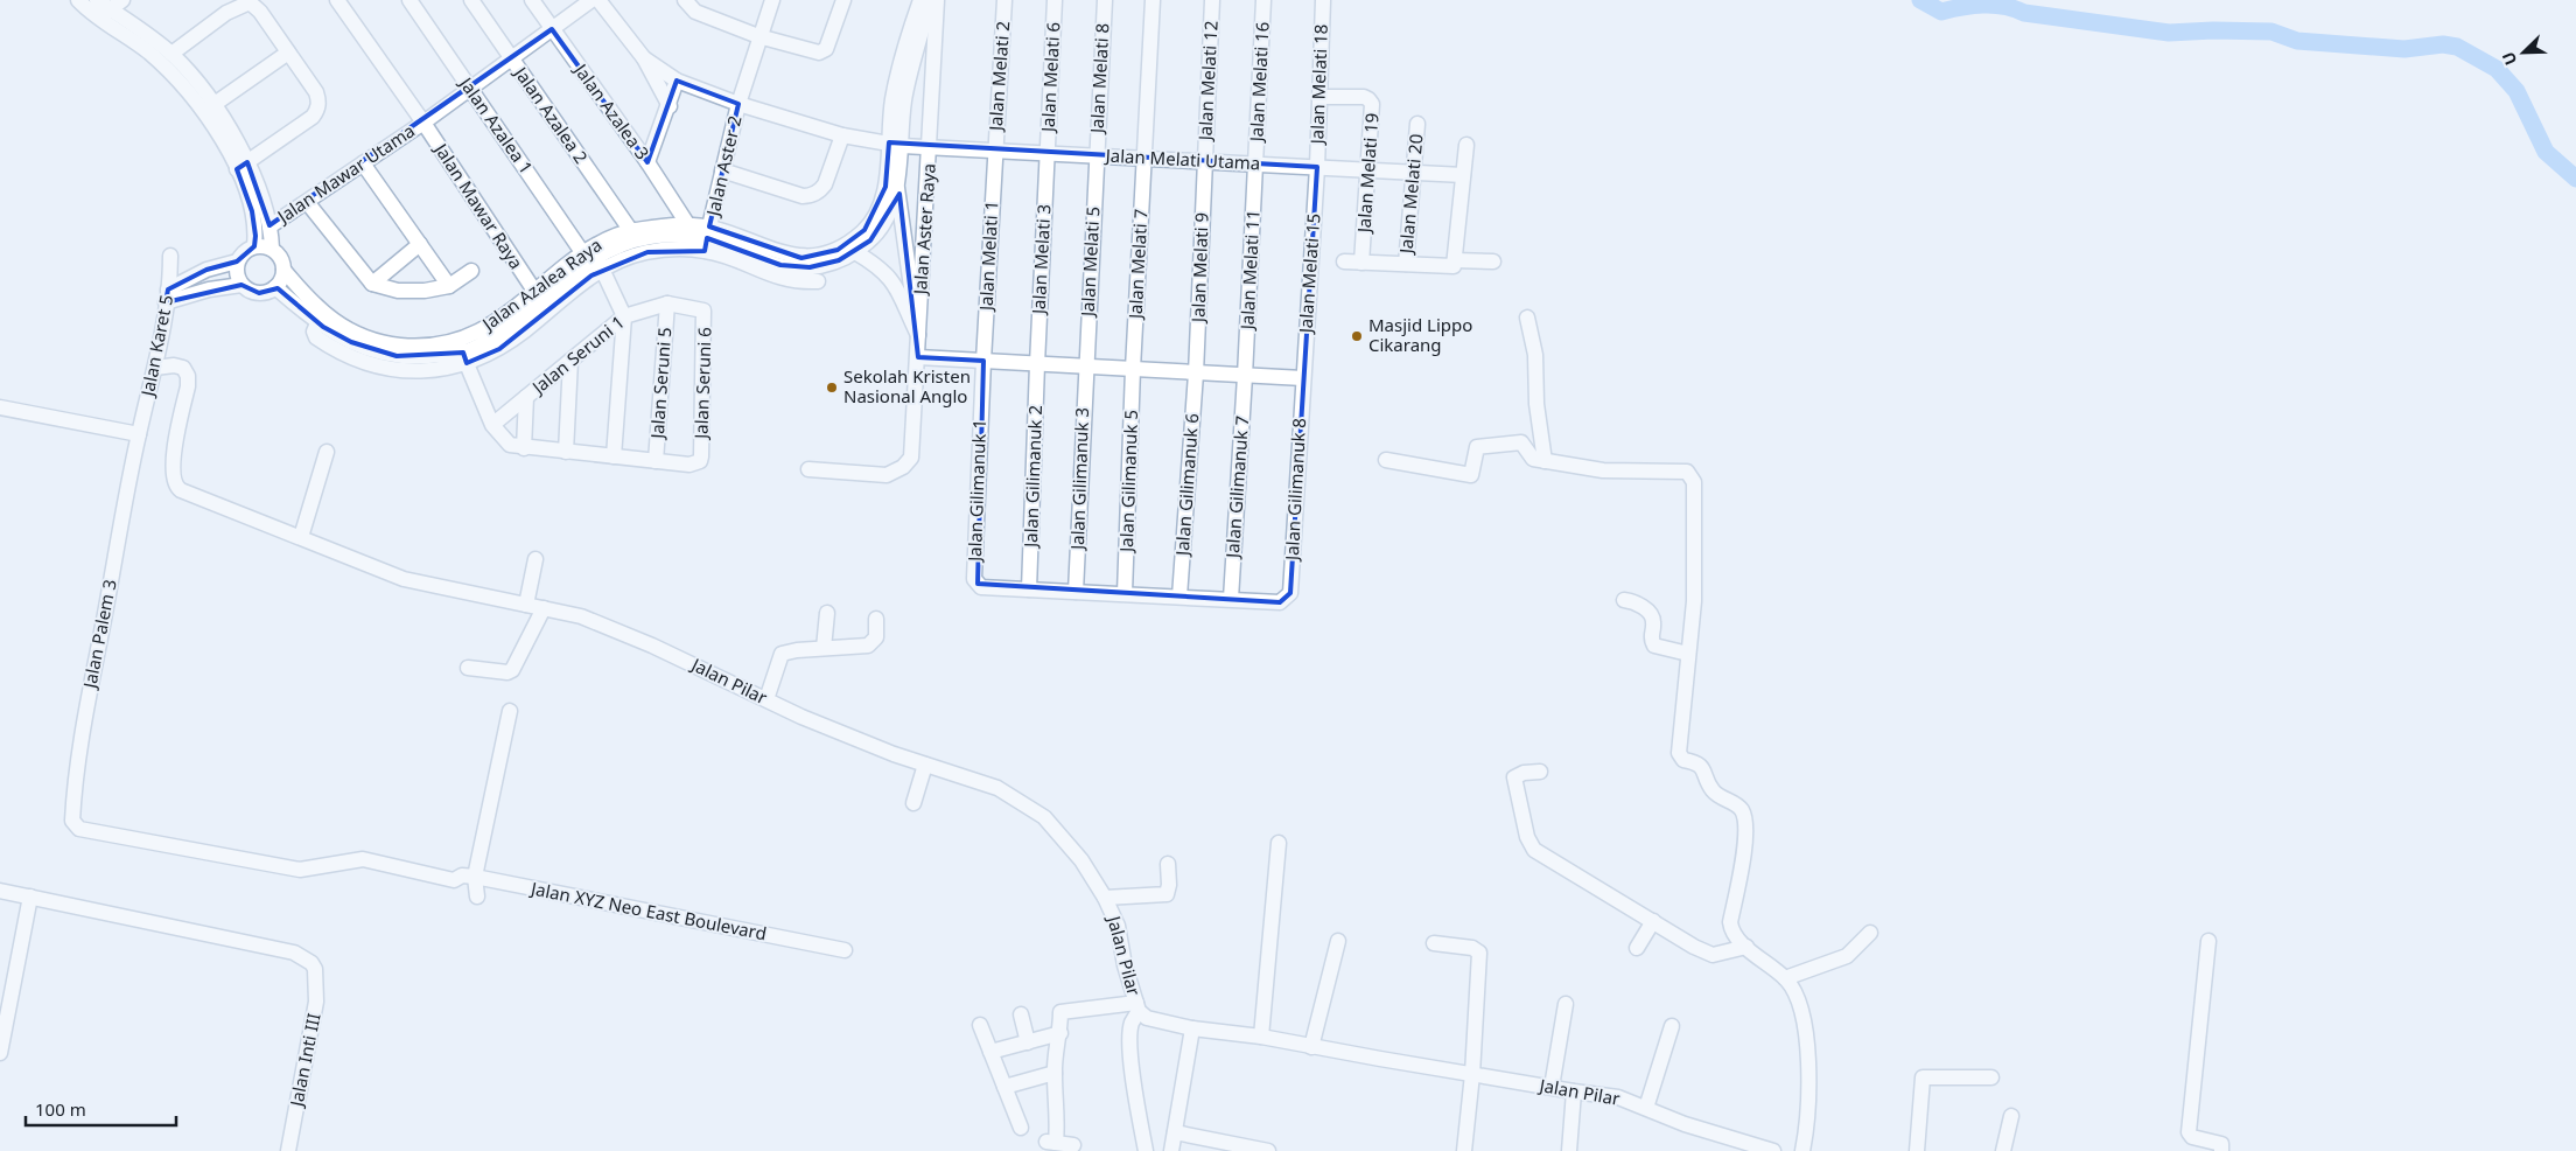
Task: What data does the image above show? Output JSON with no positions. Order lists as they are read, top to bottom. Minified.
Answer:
{"streets":{"street":["Jalan Melati 2","Jalan Melati 6","Jalan Melati 8","Jalan Melati 12","Jalan Melati 16","Jalan Melati 18","Jalan Azalea 3","Jalan Azalea 2","Jalan Azalea 1","Jalan Melati Utama","Jalan Aster 2","Jalan Melati 19","Jalan Mawar Utama","Jalan Melati 20","Jalan Mawar Raya","Jalan Aster Raya","Jalan Melati 1","Jalan Melati 3","Jalan Melati 5","Jalan Melati 7","Jalan Melati 9","Jalan Melati 11","Jalan Melati 15","Jalan Azalea Raya","Jalan Karet 5","Jalan Seruni 1","Jalan Seruni 5","Jalan Seruni 6","Jalan Gilimanuk 2","Jalan Gilimanuk 3","Jalan Gilimanuk 5","Jalan Gilimanuk 6","Jalan Gilimanuk 7","Jalan Gilimanuk 8","Jalan Gilimanuk 1","Jalan Palem 3","Jalan Pilar","Jalan XYZ Neo East Boulevard","Jalan Inti III"]},"crossings":[["Jalan Melati 2","Jalan Melati Utama"],["Jalan Melati 2","Jalan Melati 1"],["Jalan Melati 6","Jalan Melati Utama"],["Jalan Melati 6","Jalan Melati 3"],["Jalan Melati 8","Jalan Melati Utama"],["Jalan Melati 8","Jalan Melati 5"],["Jalan Melati 12","Jalan Melati Utama"],["Jalan Melati 12","Jalan Melati 9"],["Jalan Melati 16","Jalan Melati Utama"],["Jalan Melati 16","Jalan Melati 11"],["Jalan Melati 18","Jalan Melati Utama"],["Jalan Melati 18","Jalan Melati 19"],["Jalan Melati 18","Jalan Melati 15"],["Jalan Azalea 3","Jalan Mawar Utama"],["Jalan Azalea 3","Jalan Azalea Raya"],["Jalan Azalea 2","Jalan Mawar Utama"],["Jalan Azalea 2","Jalan Azalea Raya"],["Jalan Azalea 1","Jalan Mawar Utama"],["Jalan Azalea 1","Jalan Azalea Raya"],["Jalan Azalea 1","Jalan Seruni 1"],["Jalan Melati Utama","Jalan Aster 2"],["Jalan Melati Utama","Jalan Melati 19"],["Jalan Melati Utama","Jalan Melati 20"],["Jalan Melati Utama","Jalan Aster Raya"],["Jalan Melati Utama","Jalan Melati 1"],["Jalan Melati Utama","Jalan Melati 3"],["Jalan Melati Utama","Jalan Melati 5"],["Jalan Melati Utama","Jalan Melati 7"],["Jalan Melati Utama","Jalan Melati 9"],["Jalan Melati Utama","Jalan Melati 11"],["Jalan Melati Utama","Jalan Melati 15"],["Jalan Melati Utama","Jalan Azalea Raya"],["Jalan Aster 2","Jalan Azalea Raya"],["Jalan Mawar Utama","Jalan Mawar Raya"],["Jalan Mawar Raya","Jalan Azalea Raya"],["Jalan Aster Raya","Jalan Azalea Raya"],["Jalan Melati 1","Jalan Gilimanuk 1"],["Jalan Melati 3","Jalan Gilimanuk 2"],["Jalan Melati 5","Jalan Gilimanuk 3"],["Jalan Melati 7","Jalan Gilimanuk 5"],["Jalan Melati 9","Jalan Gilimanuk 6"],["Jalan Melati 11","Jalan Gilimanuk 7"],["Jalan Melati 15","Jalan Gilimanuk 8"],["Jalan Karet 5","Jalan Palem 3"],["Jalan Karet 5","Jalan Pilar"],["Jalan Seruni 1","Jalan Seruni 5"],["Jalan Seruni 1","Jalan Seruni 6"],["Jalan Seruni 5","Jalan Seruni 6"],["Jalan Gilimanuk 2","Jalan Gilimanuk 1"],["Jalan Gilimanuk 7","Jalan Gilimanuk 8"],["Jalan Palem 3","Jalan XYZ Neo East Boulevard"]],"places":["Masjid Lippo Cikarang","Sekolah Kristen Nasional Anglo"],"scale_bar":"100 m","north":"bottom left"}
